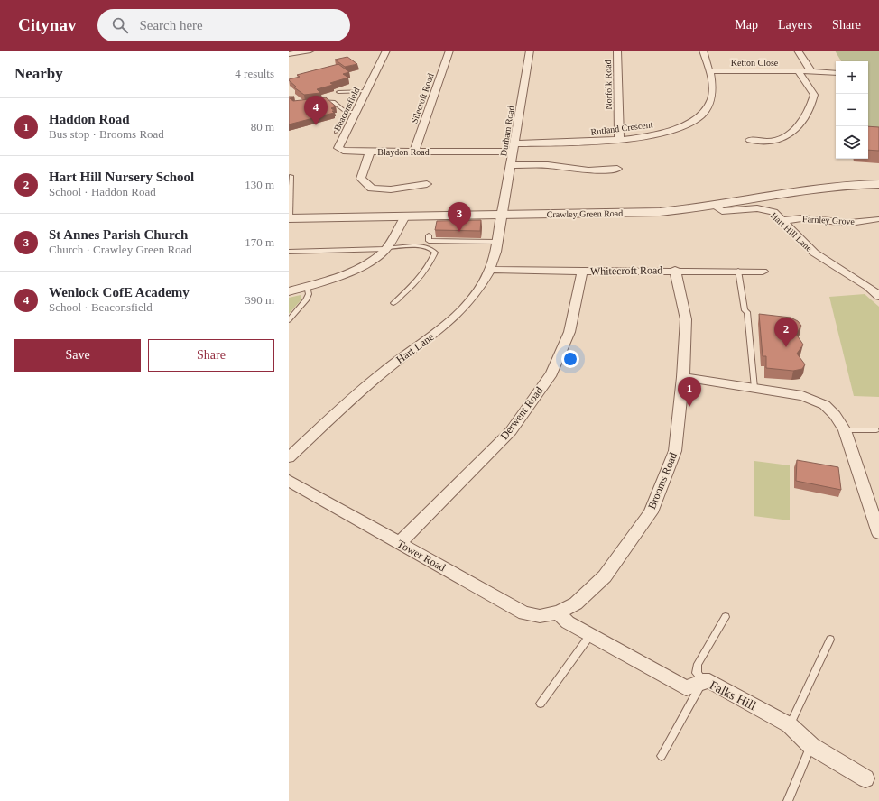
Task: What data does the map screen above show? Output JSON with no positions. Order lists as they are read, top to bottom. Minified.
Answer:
{"streets":{"street":["Ketton Close","Norfolk Road","Silecroft Road","Beaconsfield","Rutland Crescent","Durham Road","Blaydon Road","Crawley Green Road","Farnley Grove","Hart Hill Lane","Whitecroft Road","Hart Lane","Derwent Road","Brooms Road","Tower Road","Falks Hill"]},"crossings":[["Ketton Close","Rutland Crescent"],["Norfolk Road","Rutland Crescent"],["Silecroft Road","Blaydon Road"],["Beaconsfield","Blaydon Road"],["Rutland Crescent","Durham Road"],["Durham Road","Blaydon Road"],["Durham Road","Crawley Green Road"],["Durham Road","Hart Lane"],["Crawley Green Road","Hart Hill Lane"],["Crawley Green Road","Hart Lane"],["Farnley Grove","Hart Hill Lane"],["Whitecroft Road","Hart Lane"],["Whitecroft Road","Derwent Road"],["Whitecroft Road","Brooms Road"],["Derwent Road","Tower Road"],["Brooms Road","Tower Road"],["Brooms Road","Falks Hill"],["Tower Road","Falks Hill"]],"page":{"header":"Citynav","search":"Search here","nav":["Map","Layers","Share"],"heading":["Nearby","4 results"],"map_buttons":["+","−"],"pins":["4","3","2","1"],"list":[{"mark":"1","name":"Haddon Road","note":"Bus stop · Brooms Road","value":"80 m"},{"mark":"2","name":"Hart Hill Nursery School","note":"School · Haddon Road","value":"130 m"},{"mark":"3","name":"St Annes Parish Church","note":"Church · Crawley Green Road","value":"170 m"},{"mark":"4","name":"Wenlock CofE Academy","note":"School · Beaconsfield","value":"390 m"}],"buttons":["Save","Share"]}}
